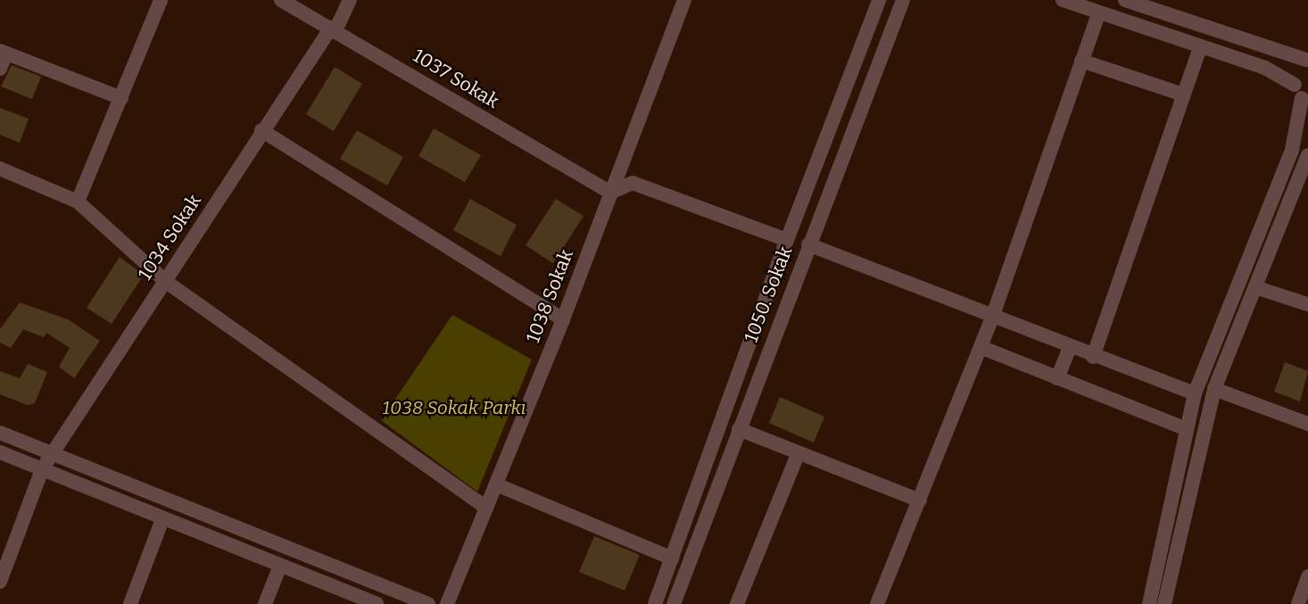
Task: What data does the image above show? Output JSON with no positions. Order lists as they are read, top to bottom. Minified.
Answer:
{"streets":{"street":["1037 Sokak","1034 Sokak","1050. Sokak","1038 Sokak"]},"crossings":[["1037 Sokak","1034 Sokak"],["1037 Sokak","1038 Sokak"]],"parks":["1038 Sokak Parkı"]}
